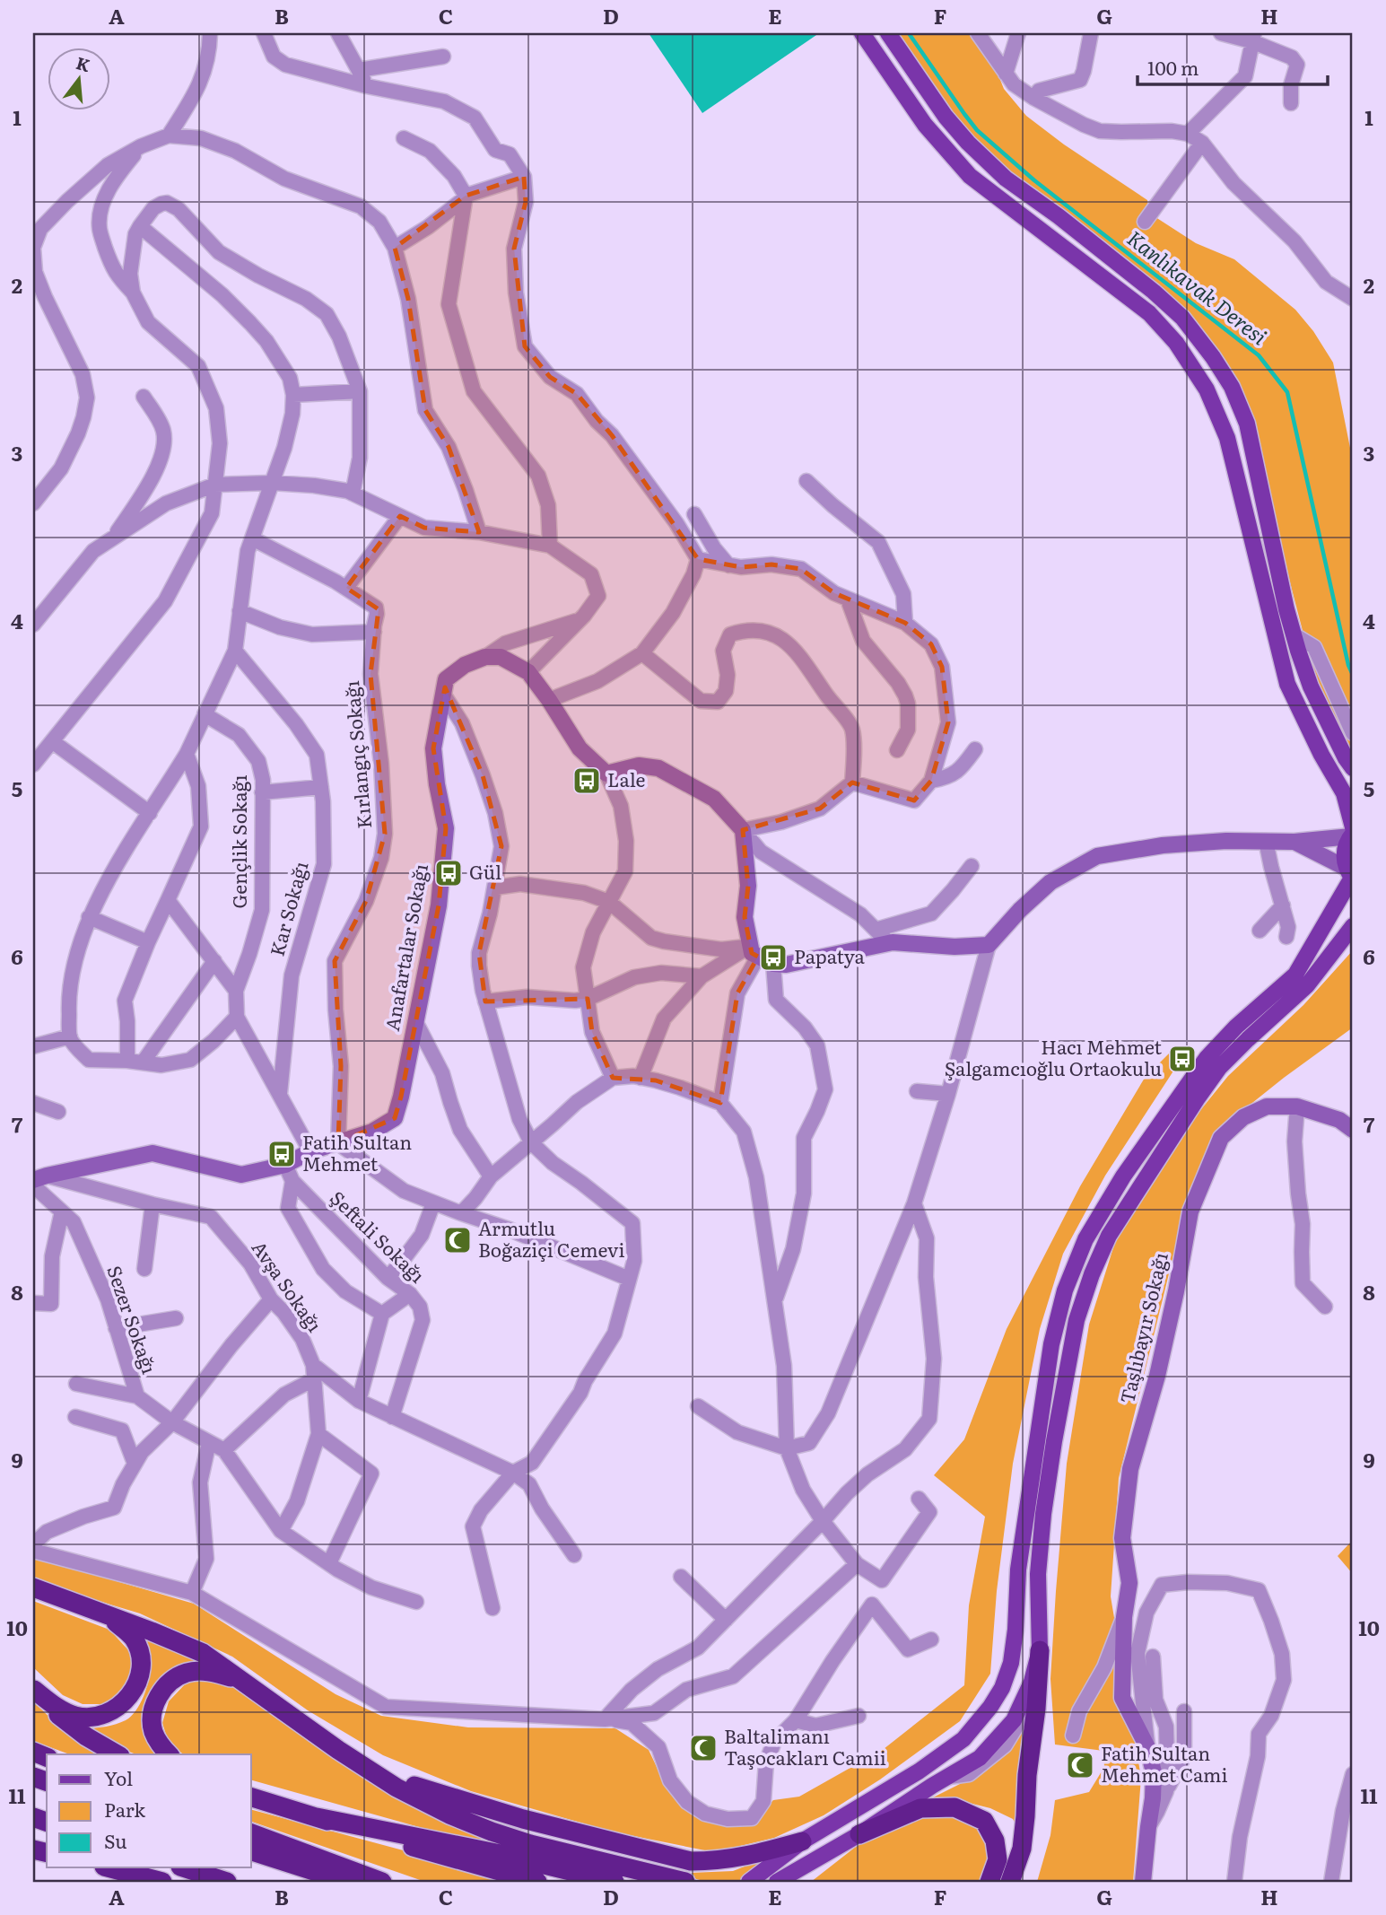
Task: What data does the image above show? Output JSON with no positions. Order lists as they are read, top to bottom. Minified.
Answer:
{"streets":{"main road":["Anafartalar Sokağı","Taşlıbayır Sokağı"],"street":["Kırlangıç Sokağı","Gençlik Sokağı","Kar Sokağı","Şeftali Sokağı","Avşa Sokağı","Sezer Sokağı"]},"crossings":[["Kırlangıç Sokağı","Anafartalar Sokağı"],["Şeftali Sokağı","Avşa Sokağı"]],"water":["Kanlıkavak Deresi"],"places":{"bus stop":["Lale","Gül","Papatya","Hacı Mehmet Şalgamcıoğlu Ortaokulu","Fatih Sultan Mehmet"],"mosque":["Armutlu Boğaziçi Cemevi","Baltalimanı Taşocakları Camii","Fatih Sultan Mehmet Cami"]},"legend":["Yol","Park","Su"],"scale_bar":"100 m","north":"top","grid":{"columns":["A","B","C","D","E","F","G","H"],"rows":["1","2","3","4","5","6","7","8","9","10","11"]}}
